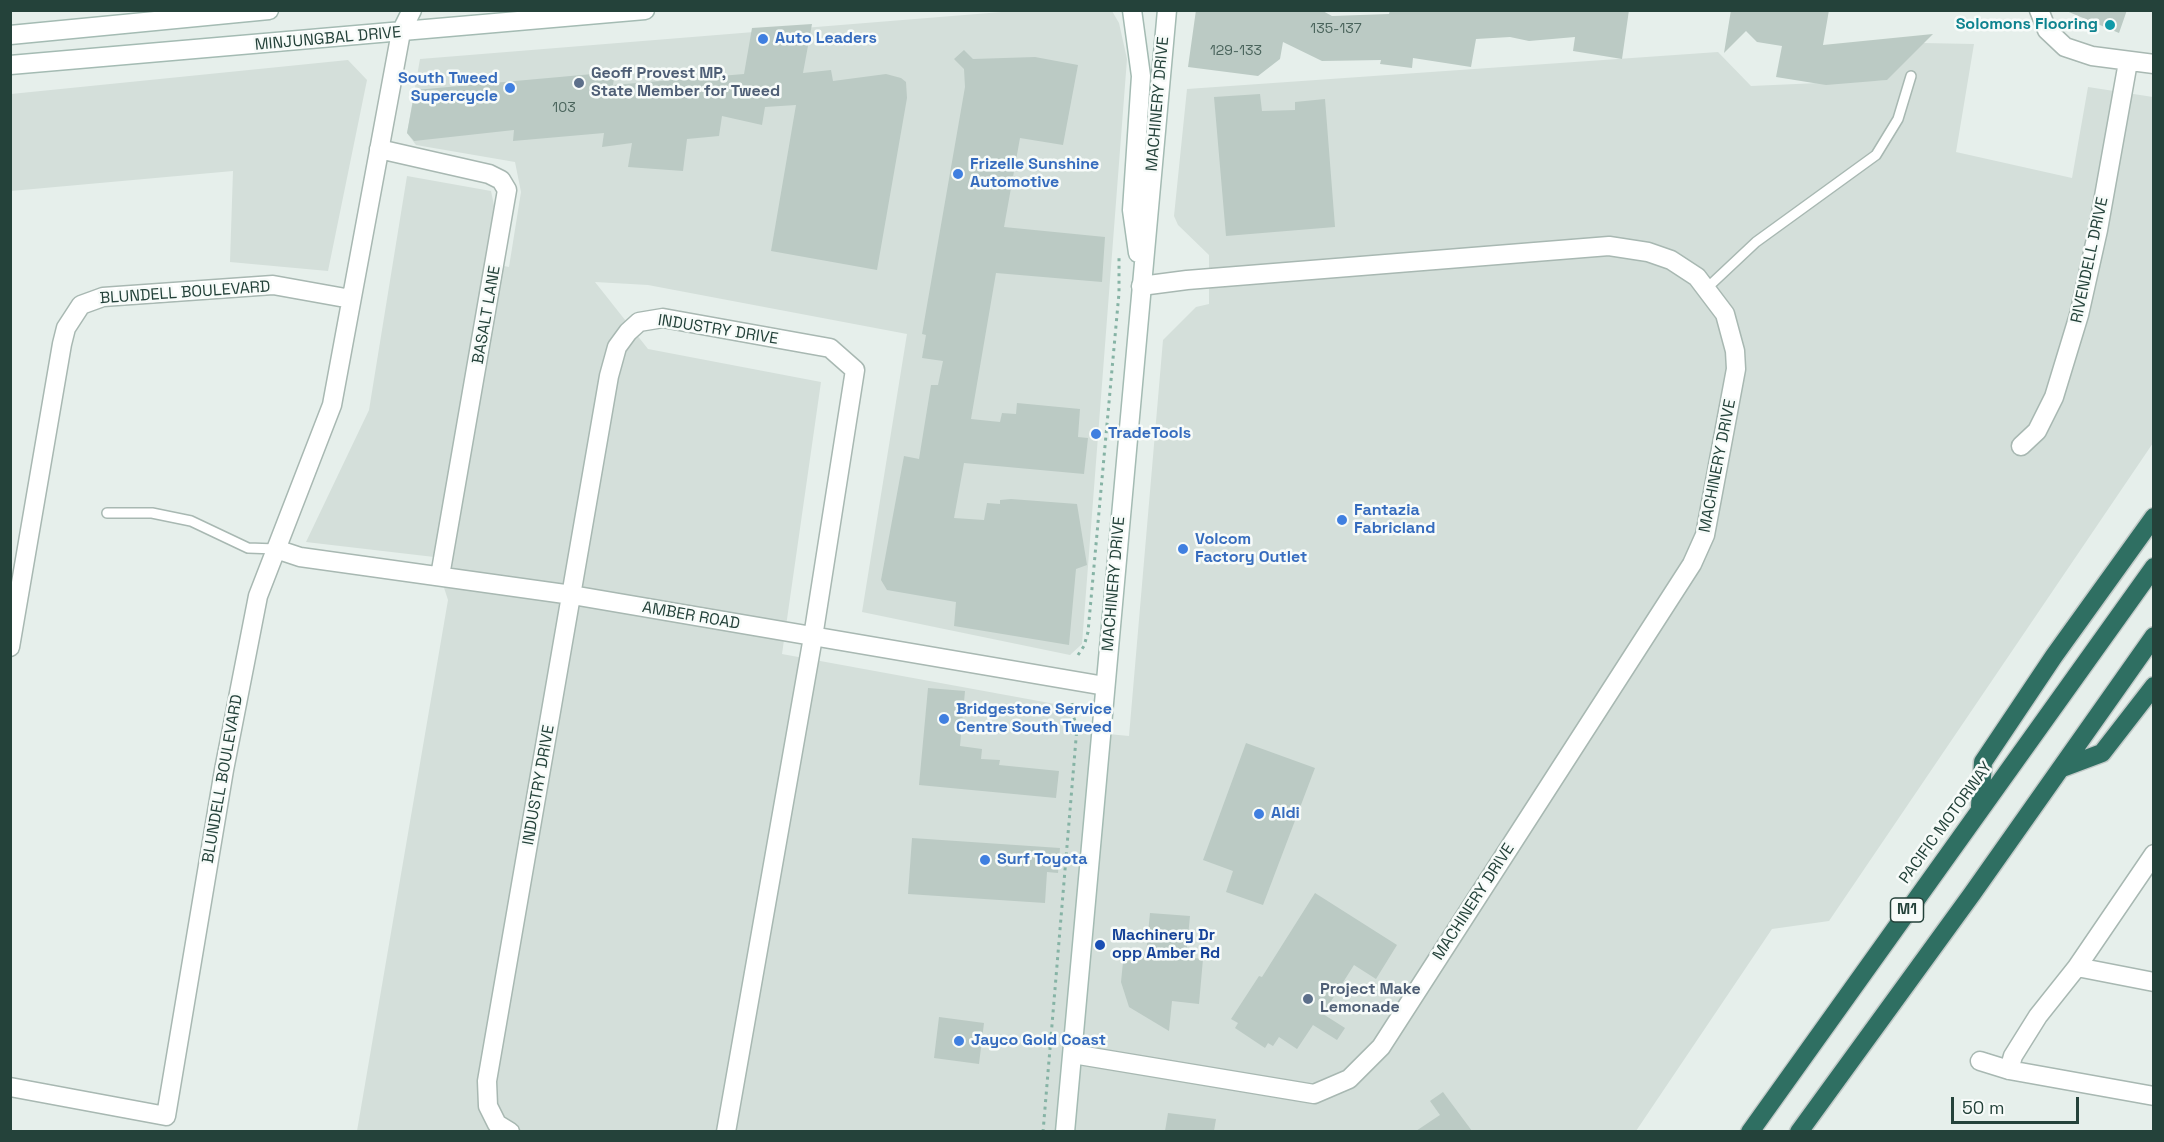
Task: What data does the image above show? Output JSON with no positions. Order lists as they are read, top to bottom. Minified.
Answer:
{"streets":{"highway":["PACIFIC MOTORWAY","M1"],"street":["MINJUNGBAL DRIVE","MACHINERY DRIVE","RIVENDELL DRIVE","BLUNDELL BOULEVARD","BASALT LANE","INDUSTRY DRIVE","AMBER ROAD"]},"crossings":[["MINJUNGBAL DRIVE","BLUNDELL BOULEVARD"],["MACHINERY DRIVE","AMBER ROAD"],["BLUNDELL BOULEVARD","BASALT LANE"],["BLUNDELL BOULEVARD","AMBER ROAD"],["BASALT LANE","AMBER ROAD"],["INDUSTRY DRIVE","AMBER ROAD"]],"places":["Solomons Flooring","Auto Leaders","Geoff Provest MP, State Member for Tweed","South Tweed Supercycle","Frizelle Sunshine Automotive","TradeTools","Fantazia Fabricland","Volcom Factory Outlet","Bridgestone Service Centre South Tweed","Aldi","Surf Toyota","Machinery Dr opp Amber Rd","Project Make Lemonade","Jayco Gold Coast"],"house_numbers":["135-137","129-133","103"],"scale_bar":"50 m"}
